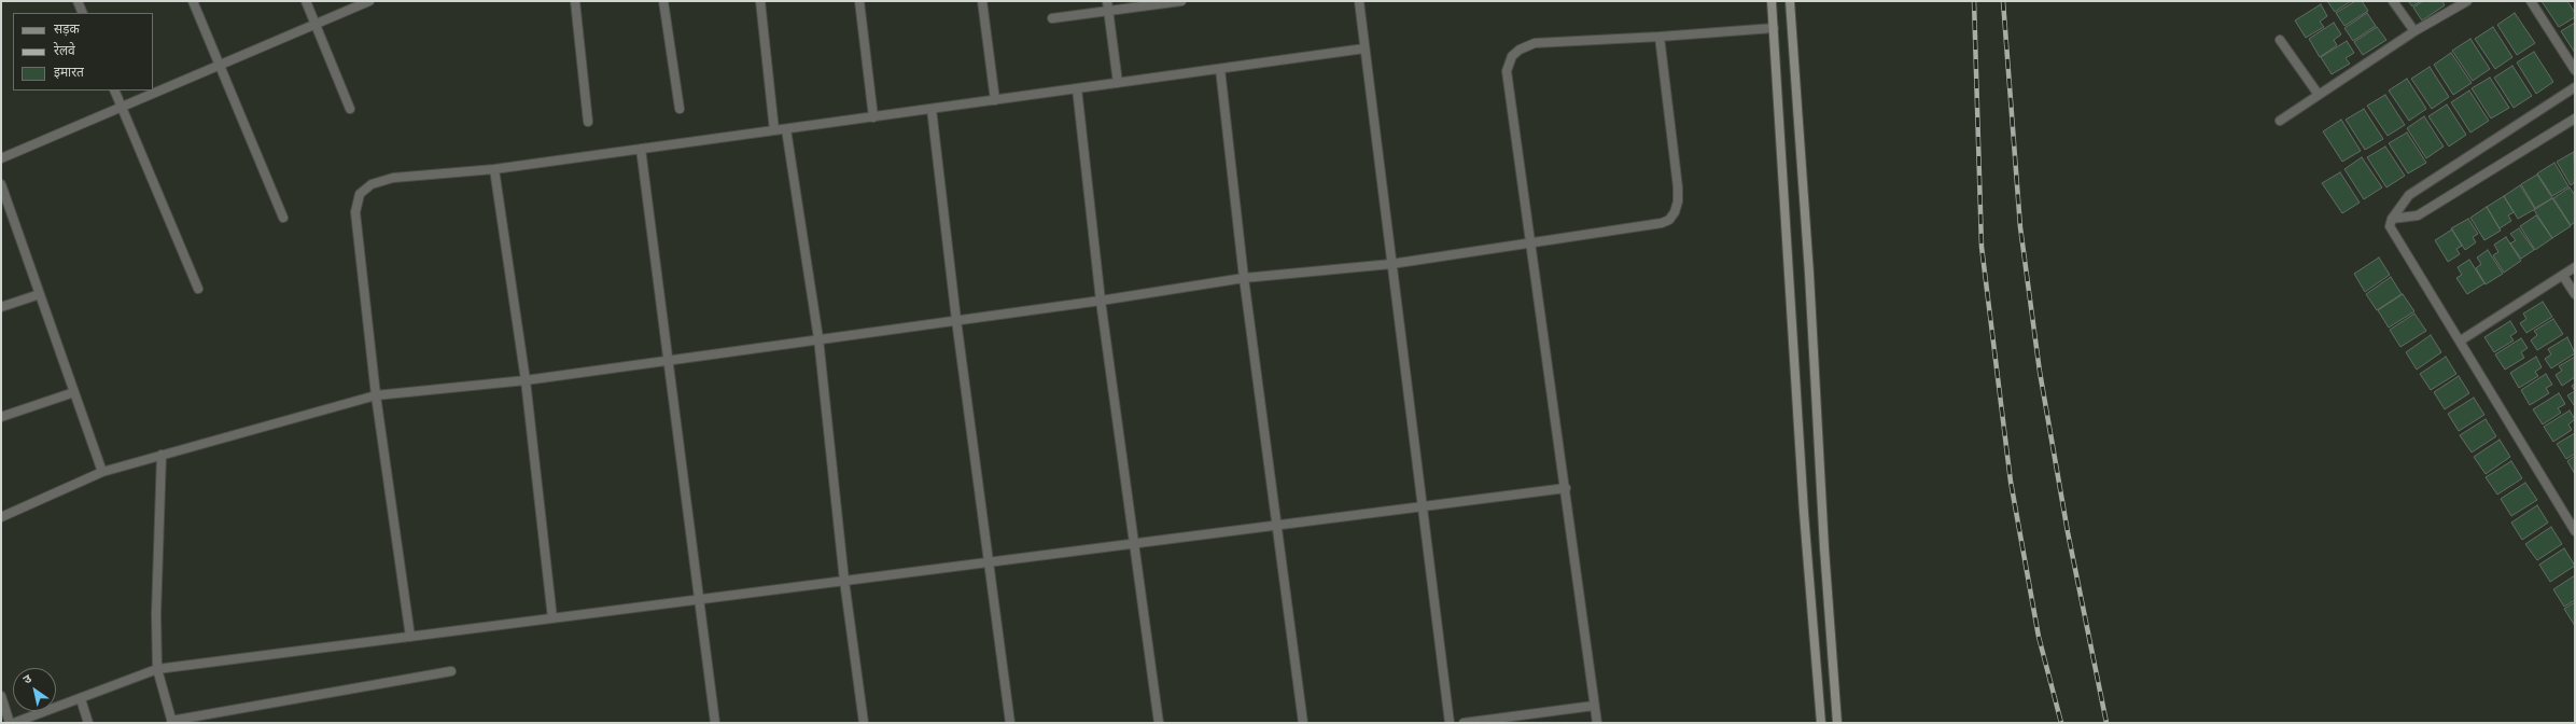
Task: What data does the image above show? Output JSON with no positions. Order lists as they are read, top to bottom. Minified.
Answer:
{"legend":["सड़क","रेलवे","इमारत"],"north":"top left"}
